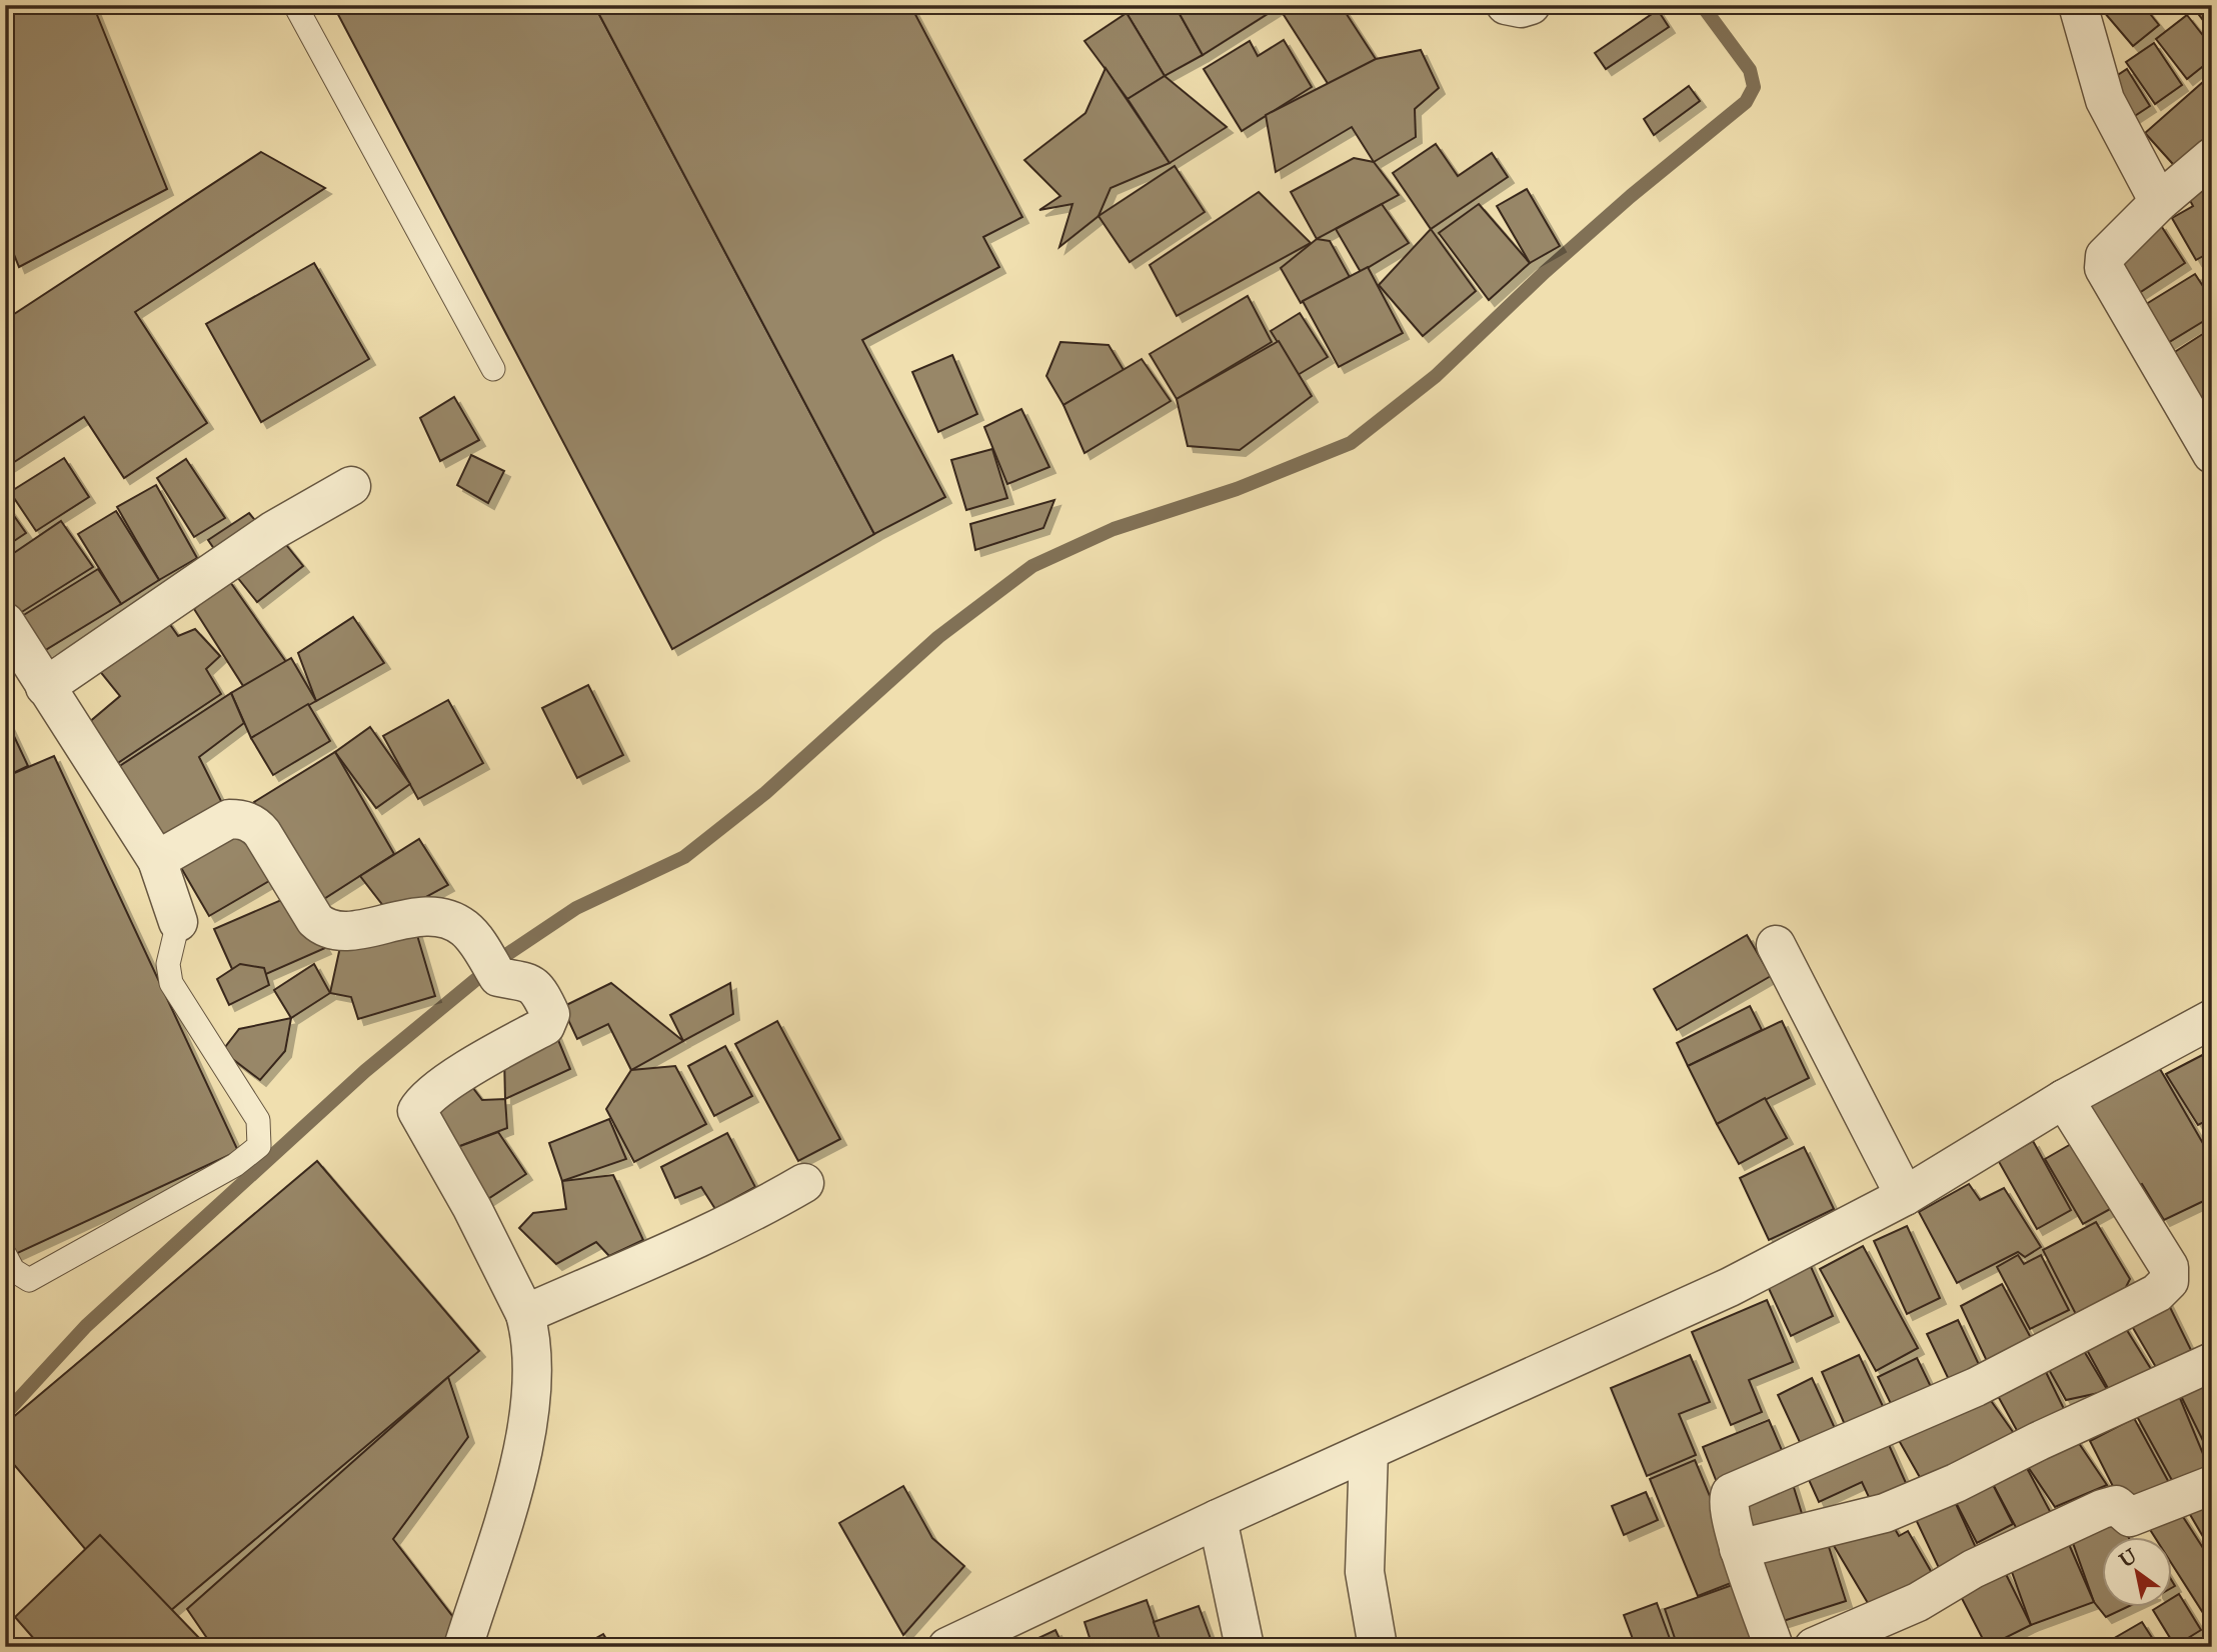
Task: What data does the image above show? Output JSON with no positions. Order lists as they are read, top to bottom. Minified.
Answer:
{"north":"top left"}
